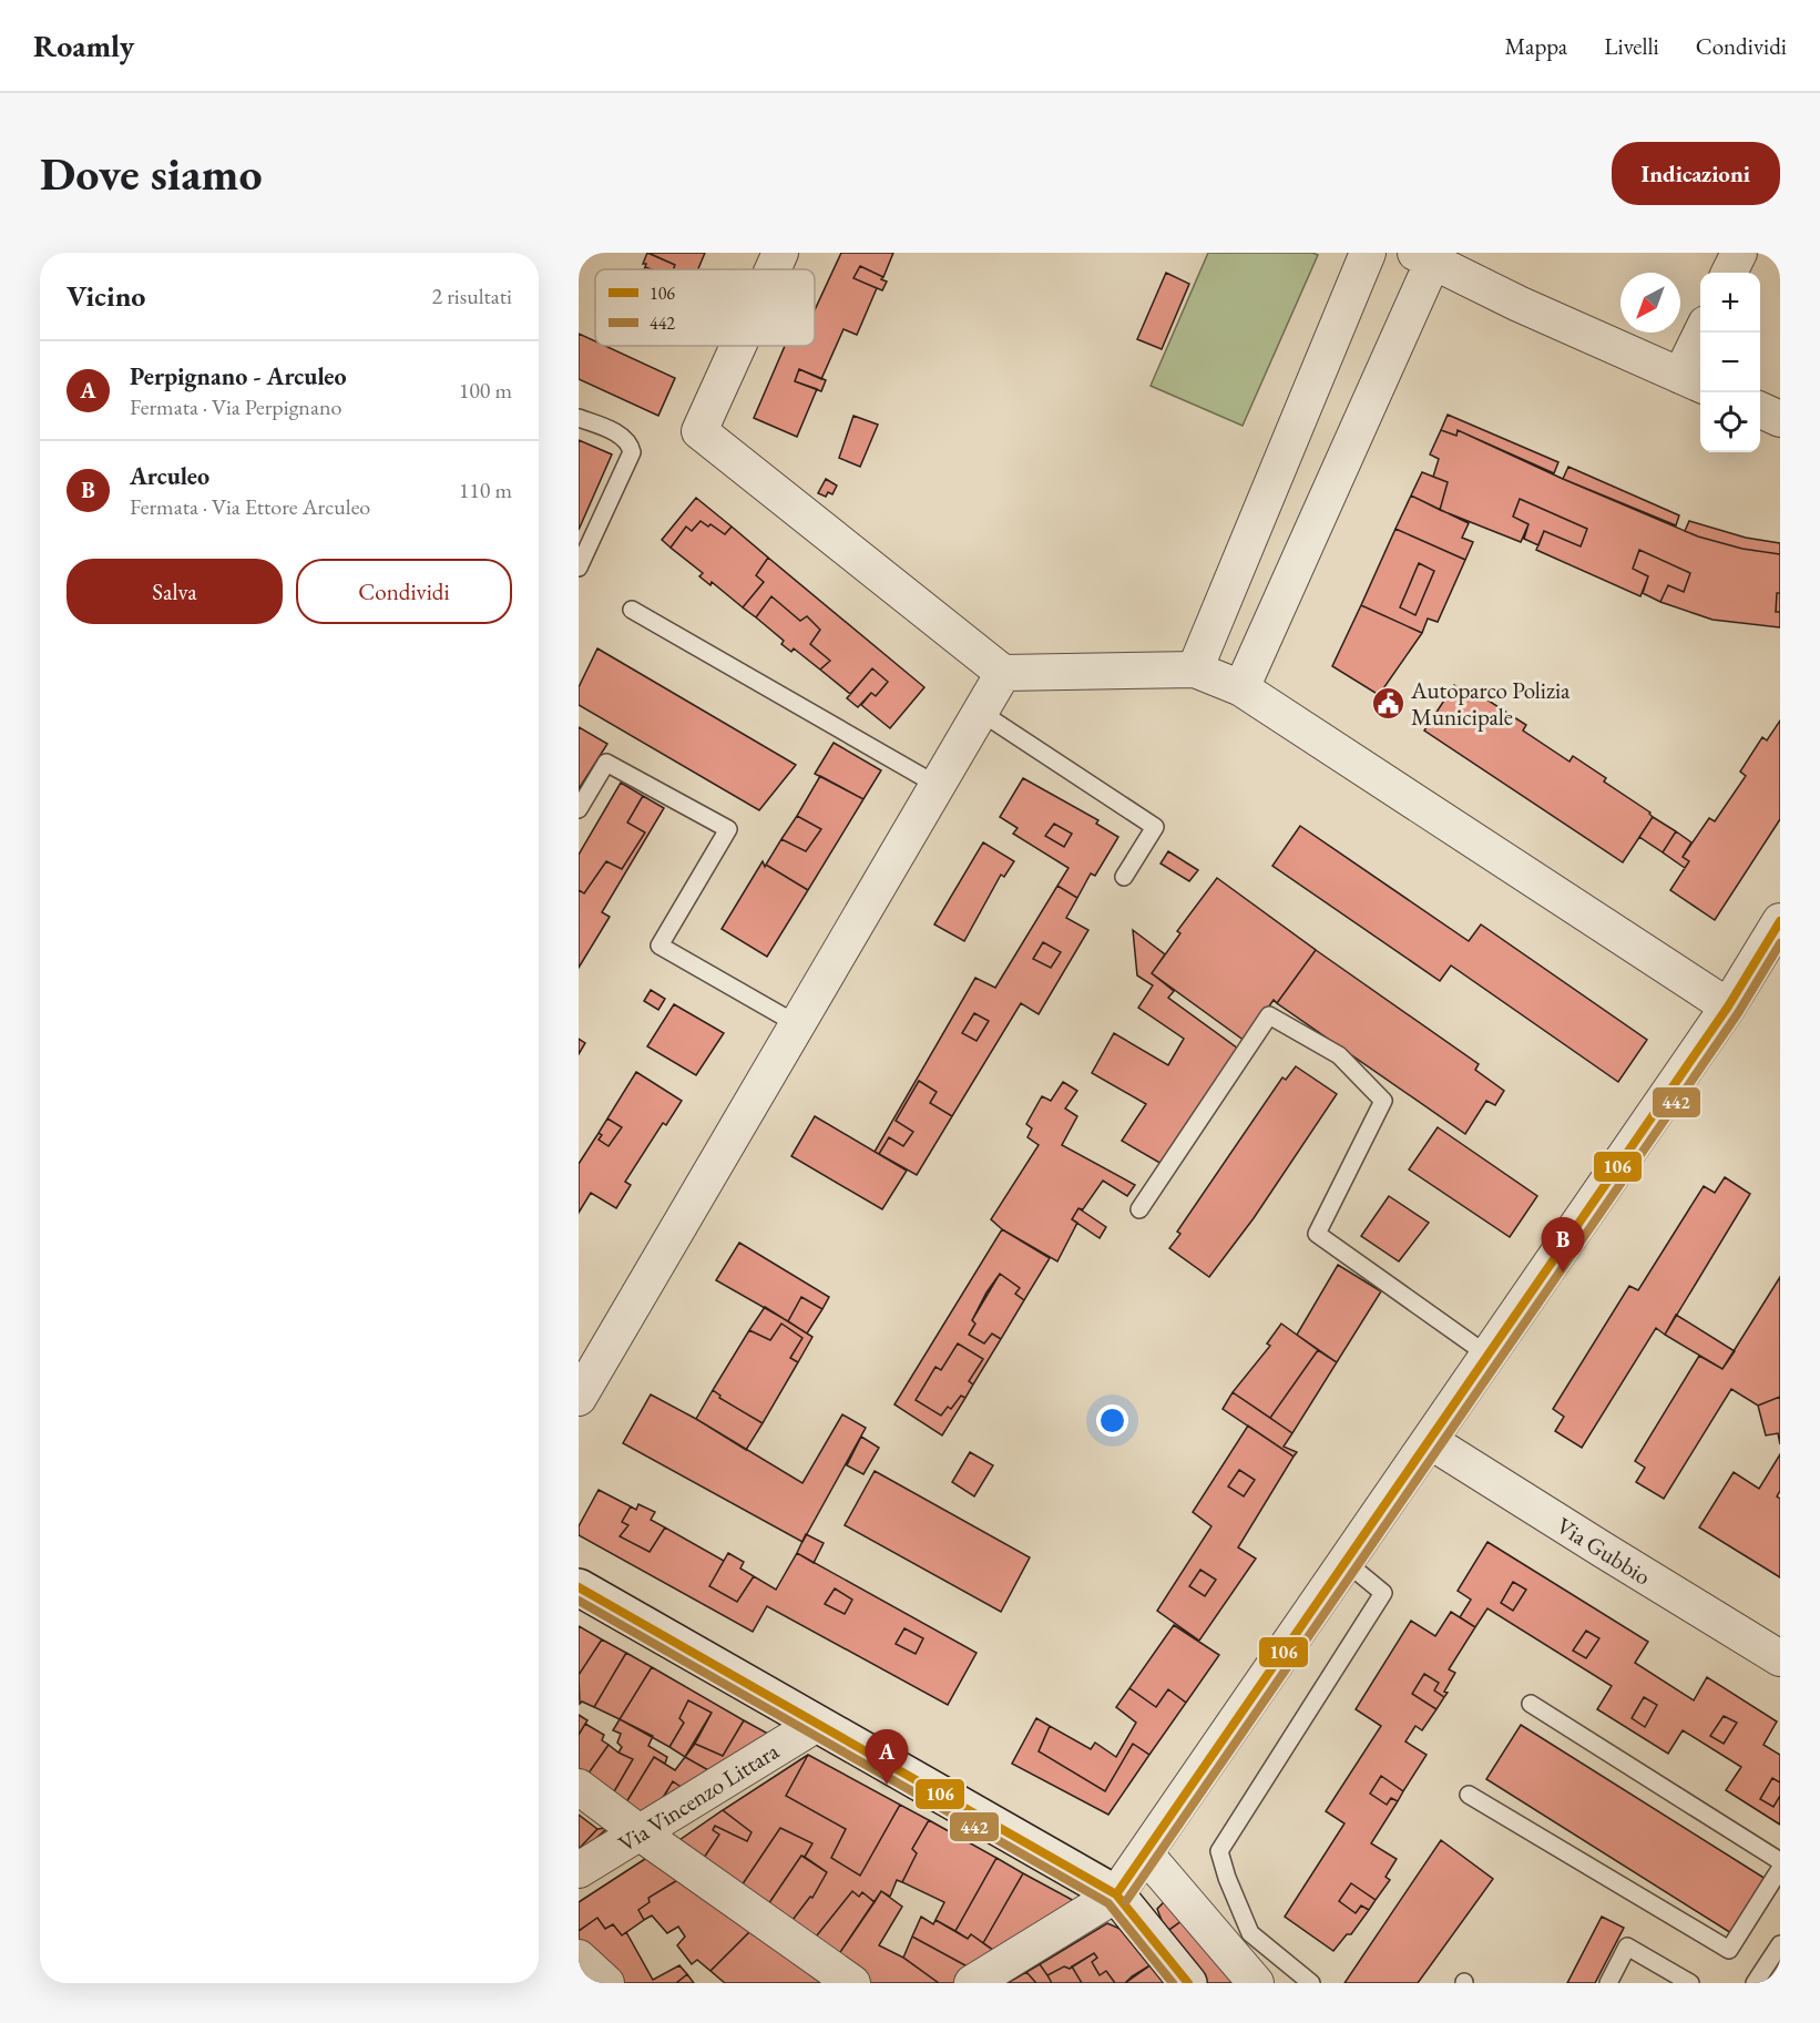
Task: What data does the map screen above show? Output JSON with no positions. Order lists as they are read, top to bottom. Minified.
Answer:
{"streets":{"street":["Via Gubbio","Via Vincenzo Littara"]},"places":{"public building":["Autoparco Polizia Municipale"]},"lines":["transit line 106","transit line 442"],"legend":["106","442"],"north":"bottom left","page":{"header":"Roamly","nav":["Mappa","Livelli","Condividi"],"buttons":["Indicazioni",["Salva","Condividi"]],"title":"Dove siamo","heading":["Vicino","2 risultati"],"map_buttons":["+","−"],"list":[{"mark":"A","name":"Perpignano - Arculeo","note":"Fermata · Via Perpignano","value":"100 m"},{"mark":"B","name":"Arculeo","note":"Fermata · Via Ettore Arculeo","value":"110 m"}],"pins":["B","A"]}}
